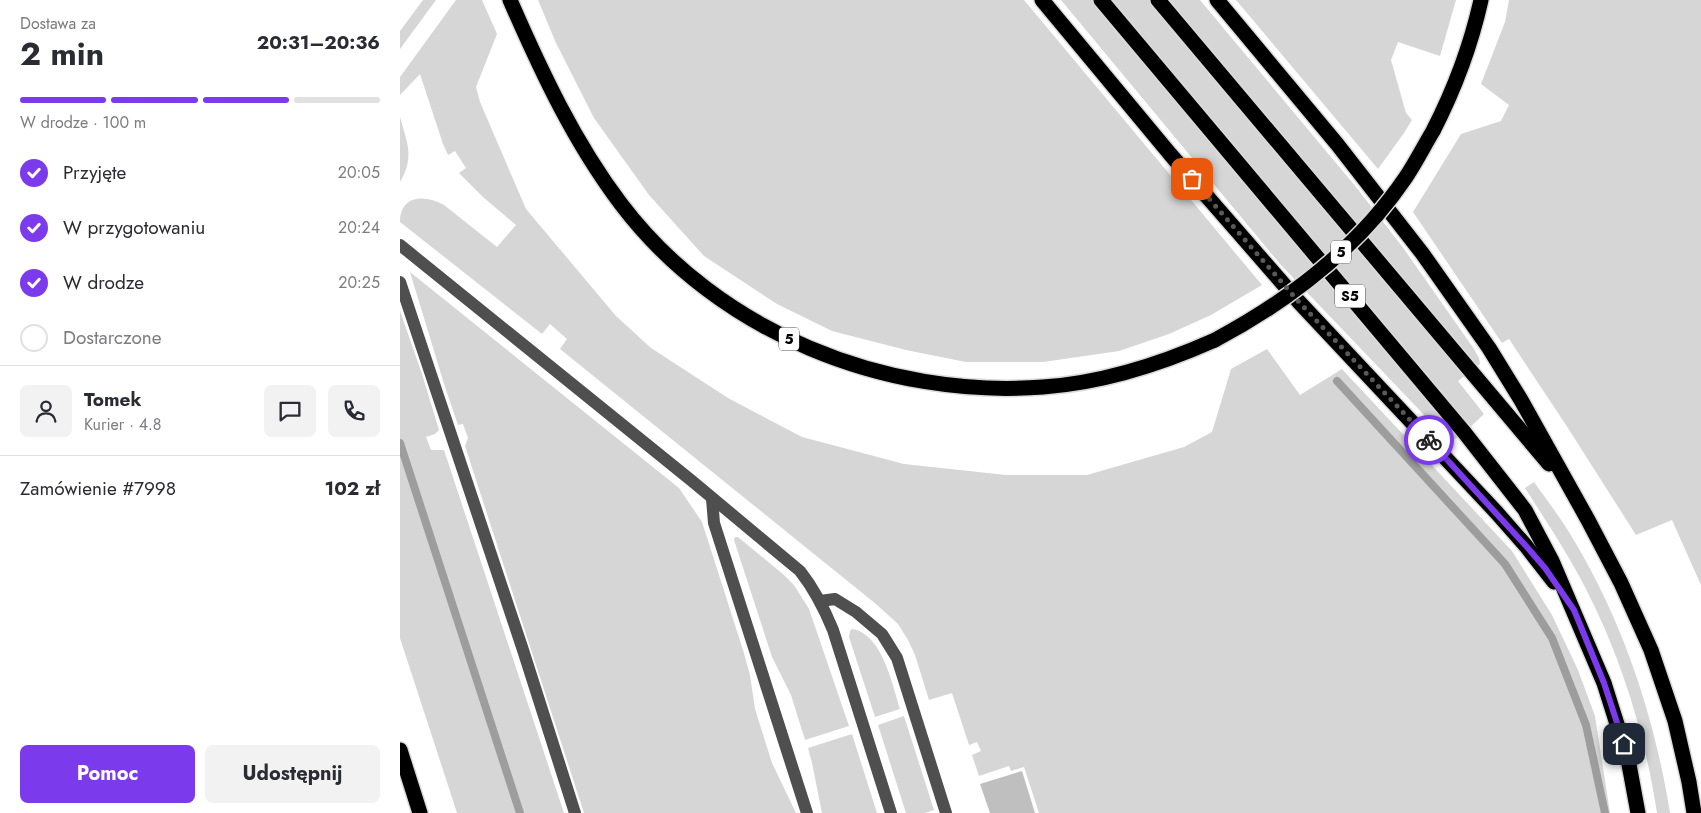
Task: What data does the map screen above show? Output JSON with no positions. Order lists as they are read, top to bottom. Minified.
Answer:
{"streets":{"highway":["5","S5"]},"page":{"heading":["2 min","Dostawa za","20:31–20:36"],"panel":["Tomek","Kurier · 4.8","Zamówienie #7998","102 zł"],"bar":"W drodze · 100 m","list":[["Przyjęte","20:05"],["W przygotowaniu","20:24"],["W drodze","20:25"],"Dostarczone"],"buttons":["Pomoc","Udostępnij"]}}
